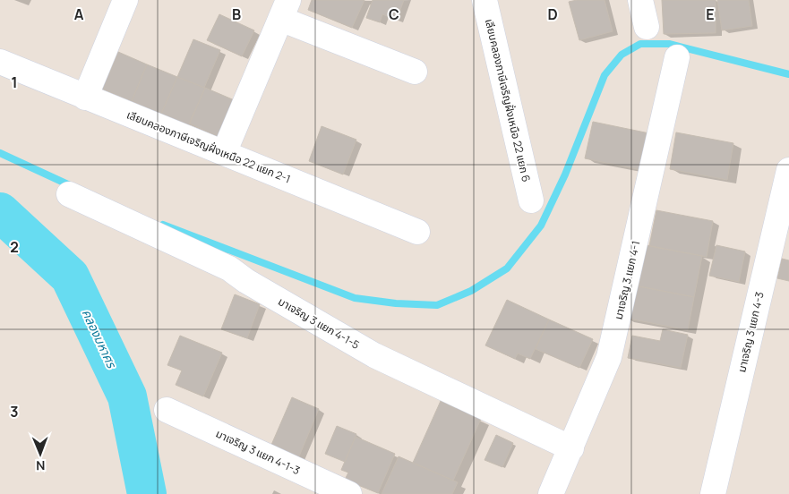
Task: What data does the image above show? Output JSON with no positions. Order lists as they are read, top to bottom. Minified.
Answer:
{"streets":{"street":["เลียบคลองภาษีเจริญฝั่งเหนือ 22 แยก 6","เลียบคลองภาษีเจริญฝั่งเหนือ 22 แยก 2-1","มาเจริญ 3 แยก 4-1","มาเจริญ 3 แยก 4-1-5","มาเจริญ 3 แยก 4-3","มาเจริญ 3 แยก 4-1-3"]},"crossings":[["มาเจริญ 3 แยก 4-1","มาเจริญ 3 แยก 4-1-5"]],"water":["คลองมหาศร"],"north":"bottom","grid":{"columns":["A","B","C","D","E"],"rows":["1","2","3"]}}
